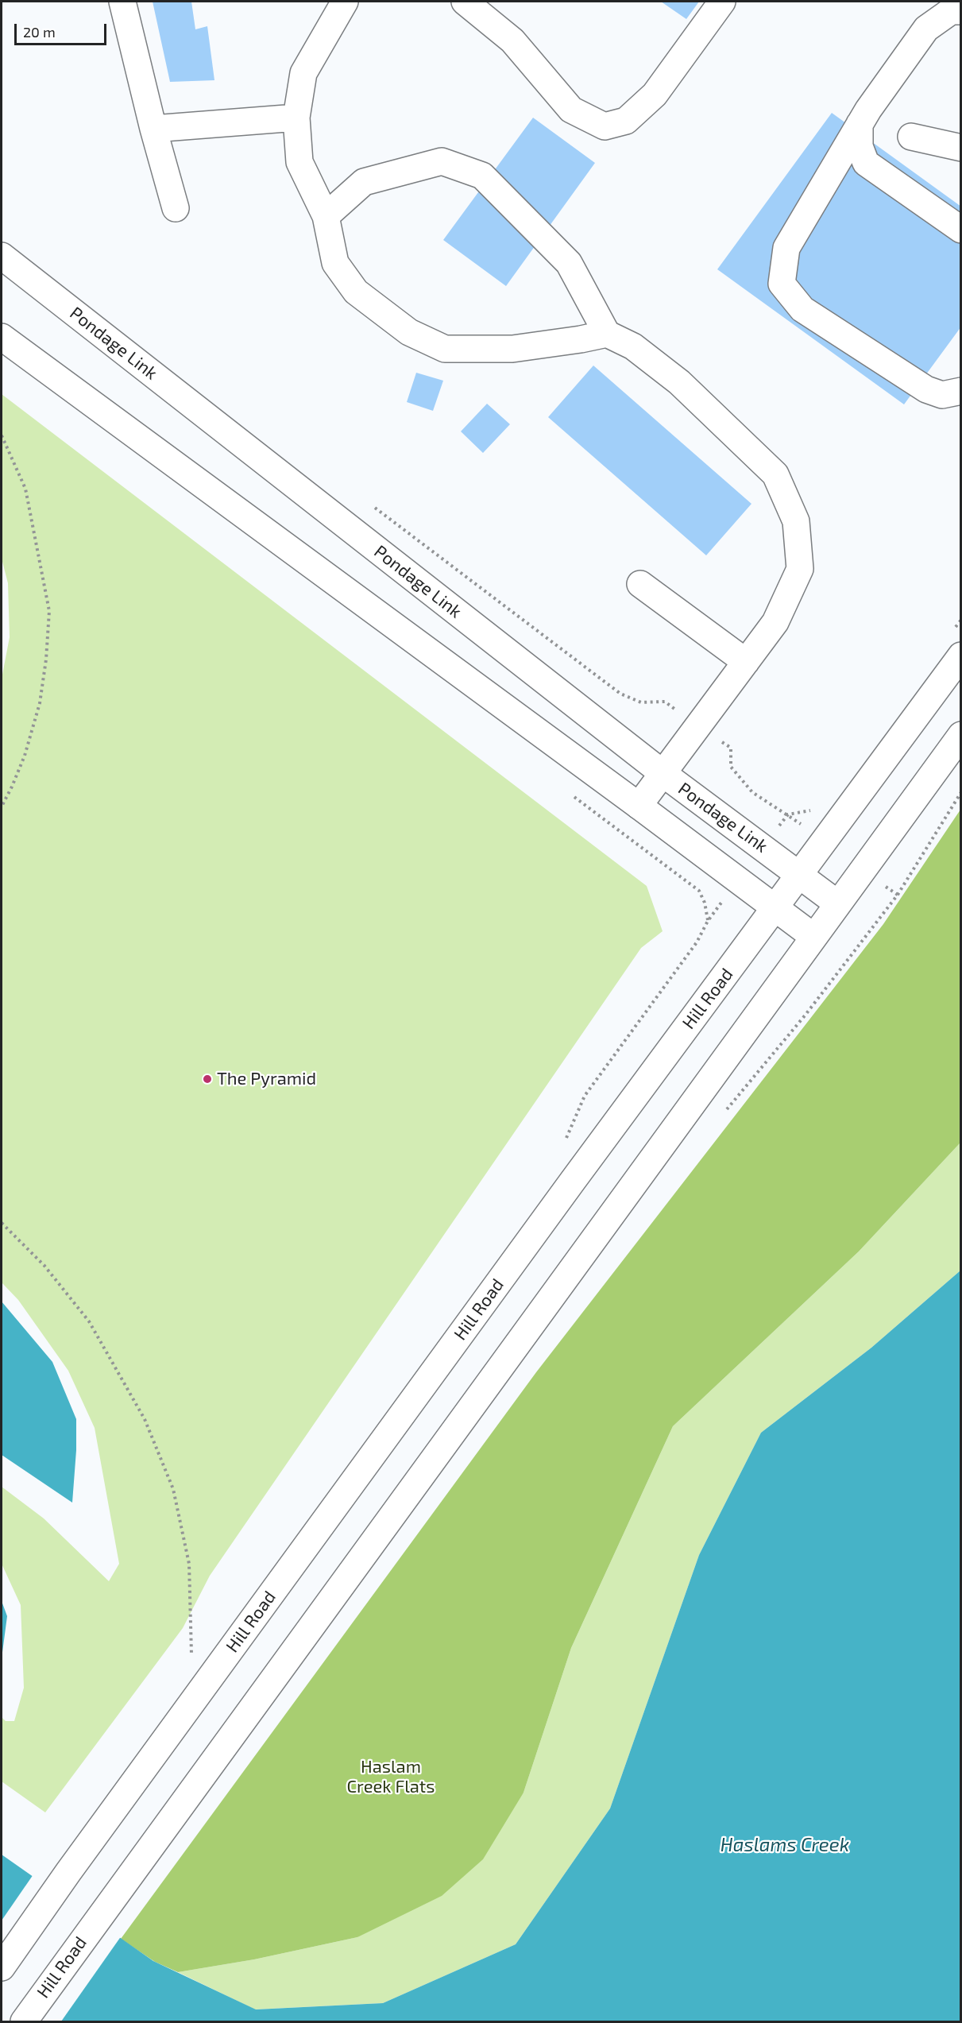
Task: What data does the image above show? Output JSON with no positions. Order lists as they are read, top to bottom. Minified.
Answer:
{"streets":{"main road":["Pondage Link","Hill Road"]},"crossings":[["Pondage Link","Hill Road"]],"water":["Haslams Creek"],"parks":["Haslam Creek Flats"],"places":["The Pyramid"],"scale_bar":"20 m"}
